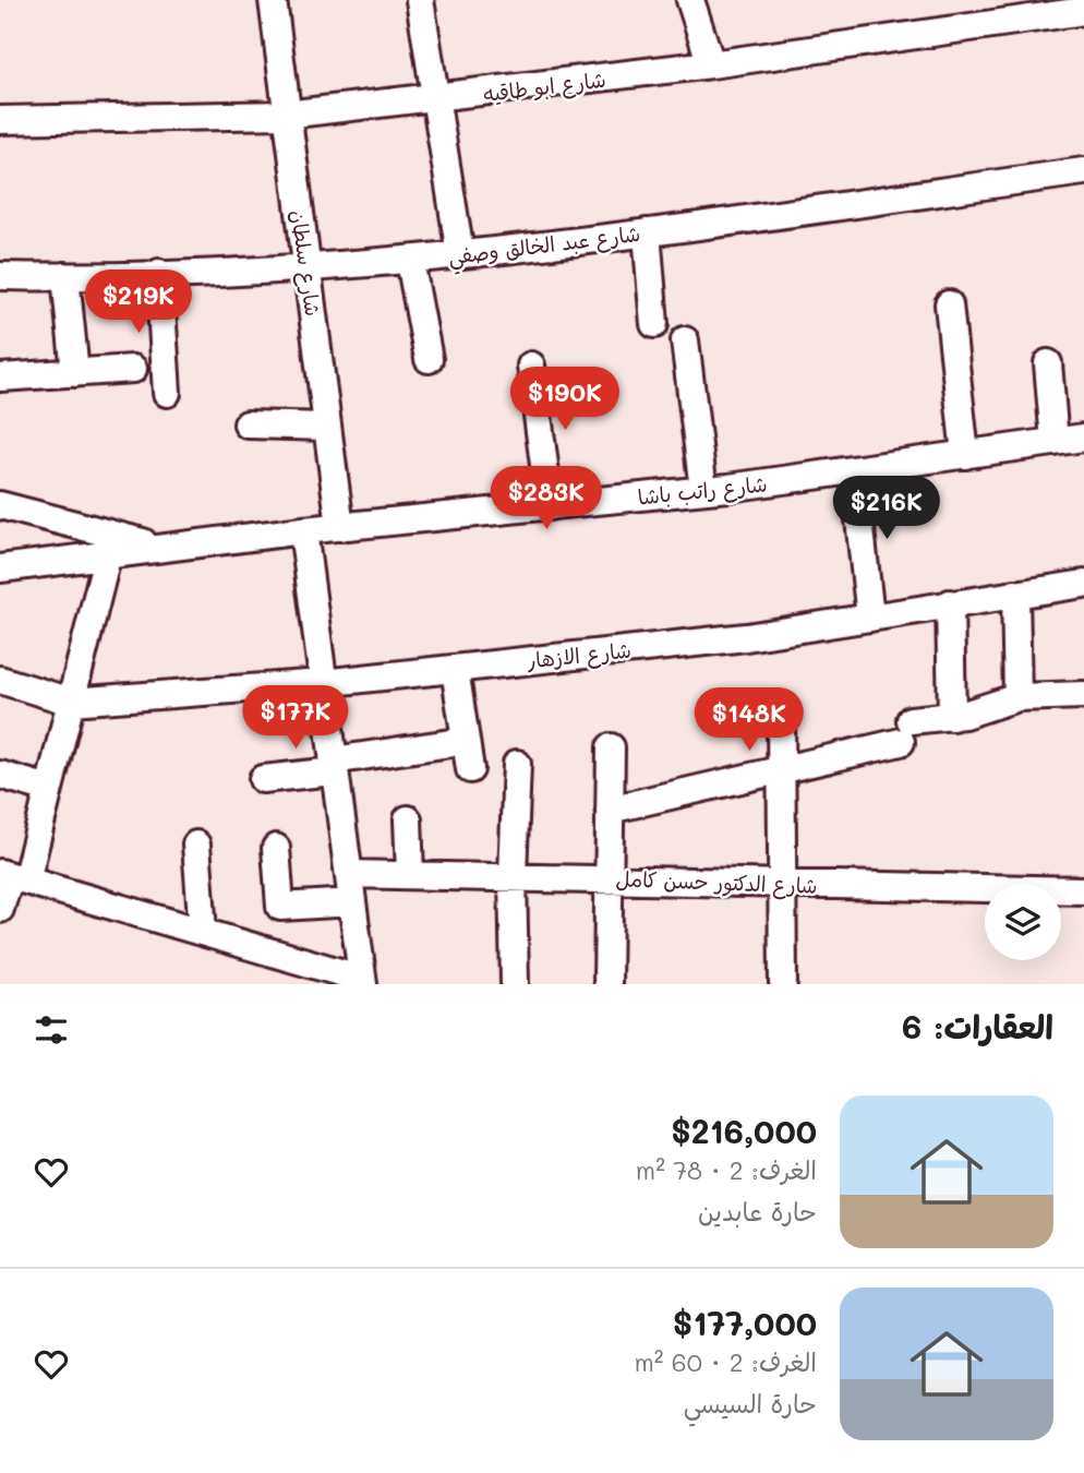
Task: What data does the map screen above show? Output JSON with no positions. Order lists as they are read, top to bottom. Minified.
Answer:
{"streets":{"street":["شارع ابو طاقيه","شارع عبد الخالق وصفي","شارع سلطان","شارع راتب باشا","شارع الازهار","شارع الدكتور حسن كامل"]},"crossings":[["شارع ابو طاقيه","شارع سلطان"],["شارع عبد الخالق وصفي","شارع سلطان"],["شارع سلطان","شارع راتب باشا"]],"page":{"price":["$219K","$190K","$283K","$216K","$177K","$148K"],"heading":"العقارات: 6","list":[{"name":"$216,000","note":"الغرف: 2 · 78 m² · حارة عابدين"},{"name":"$177,000","note":"الغرف: 2 · 60 m² · حارة السيسي"}]}}
